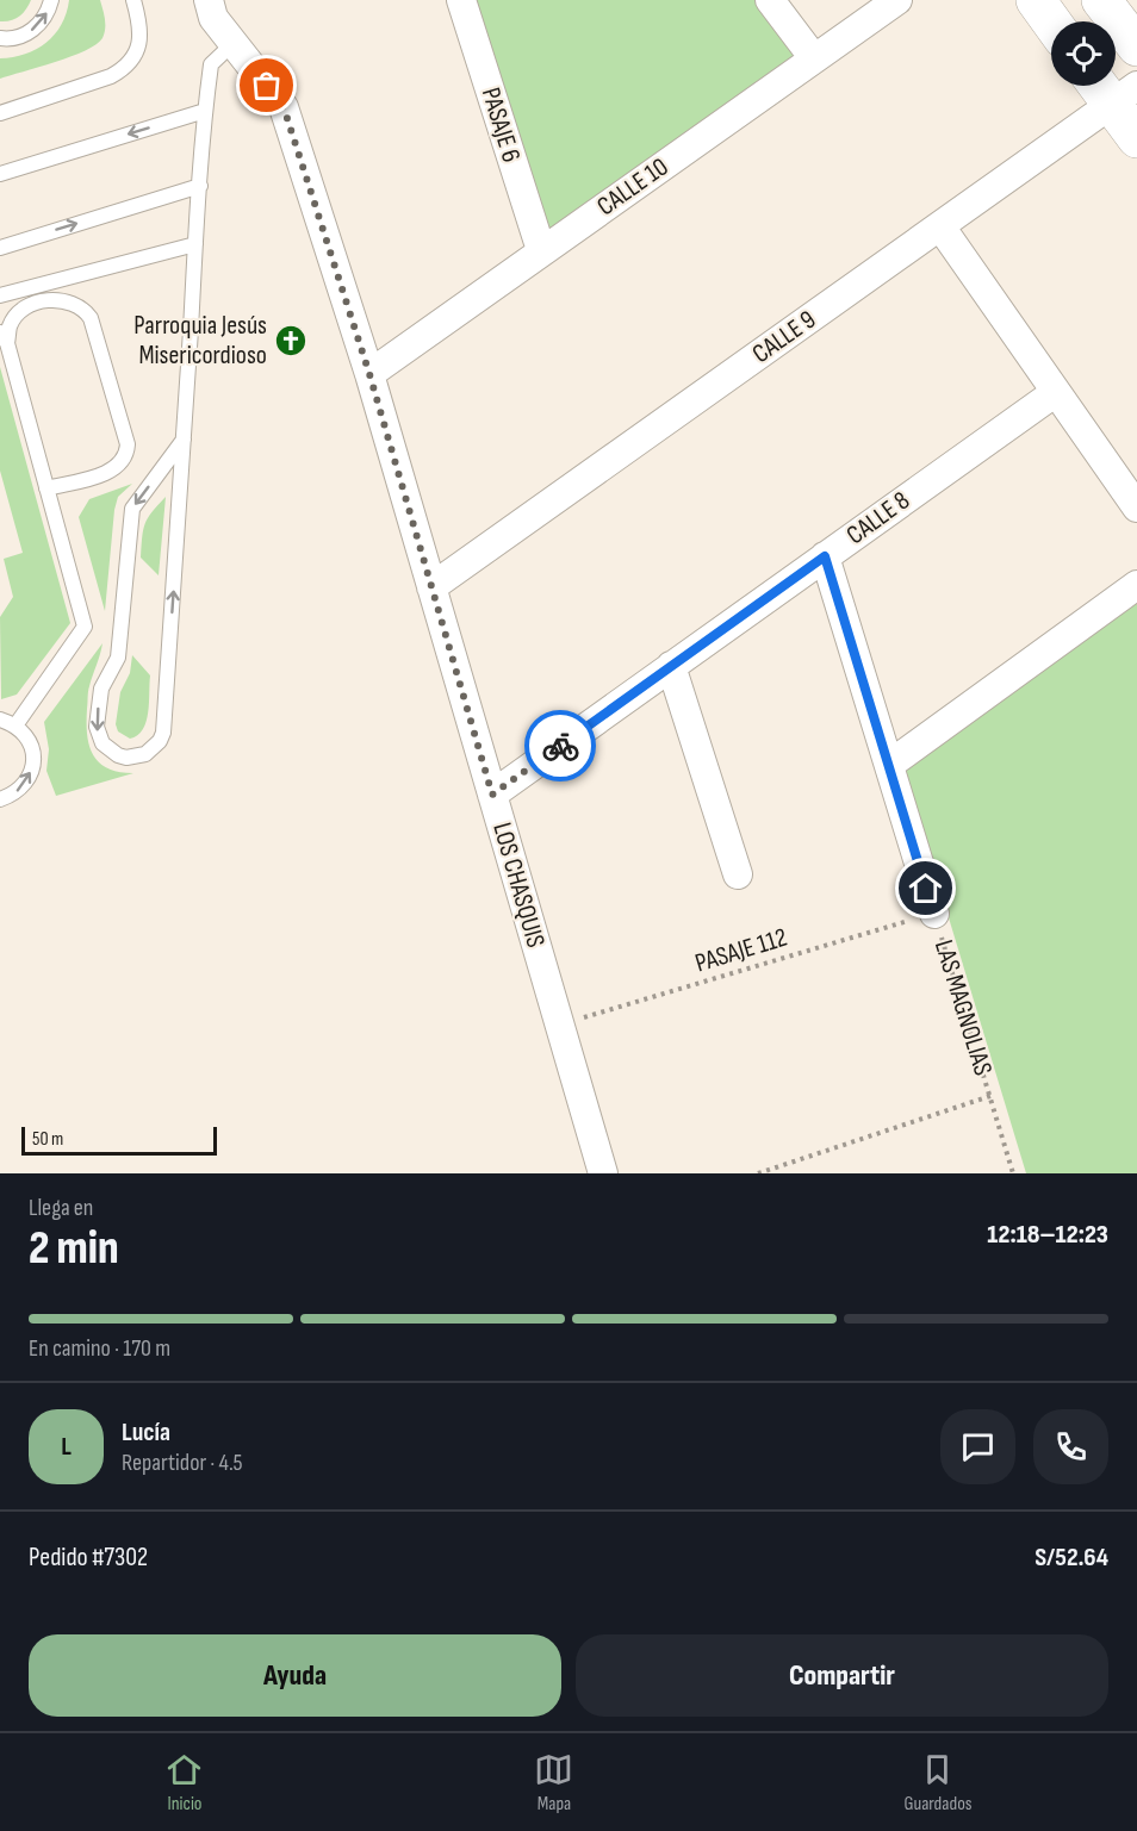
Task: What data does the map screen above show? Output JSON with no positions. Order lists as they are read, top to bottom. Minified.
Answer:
{"streets":{"street":["PASAJE 6","CALLE 10","CALLE 9","CALLE 8","LOS CHASQUIS","LAS MAGNOLIAS"],"path":["PASAJE 112"]},"crossings":[["PASAJE 6","CALLE 10"],["CALLE 10","LOS CHASQUIS"],["CALLE 9","LOS CHASQUIS"],["CALLE 8","LOS CHASQUIS"],["CALLE 8","LAS MAGNOLIAS"],["LOS CHASQUIS","PASAJE 112"],["PASAJE 112","LAS MAGNOLIAS"]],"places":{"church":["Parroquia Jesús Misericordioso"]},"scale_bar":"50 m","page":{"scale":"50 m","heading":["2 min","Llega en","12:18–12:23"],"panel":["Lucía","Repartidor · 4.5","Pedido #7302","S/52.64"],"bar":"En camino · 170 m","round":"L","buttons":["Ayuda","Compartir"],"tabs":["Inicio","Mapa","Guardados"]}}
